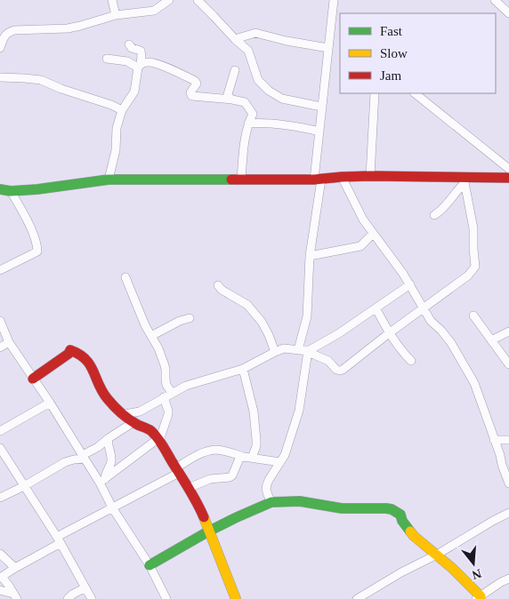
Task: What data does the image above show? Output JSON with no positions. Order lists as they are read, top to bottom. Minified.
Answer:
{"legend":["Fast","Slow","Jam"],"north":"bottom"}
